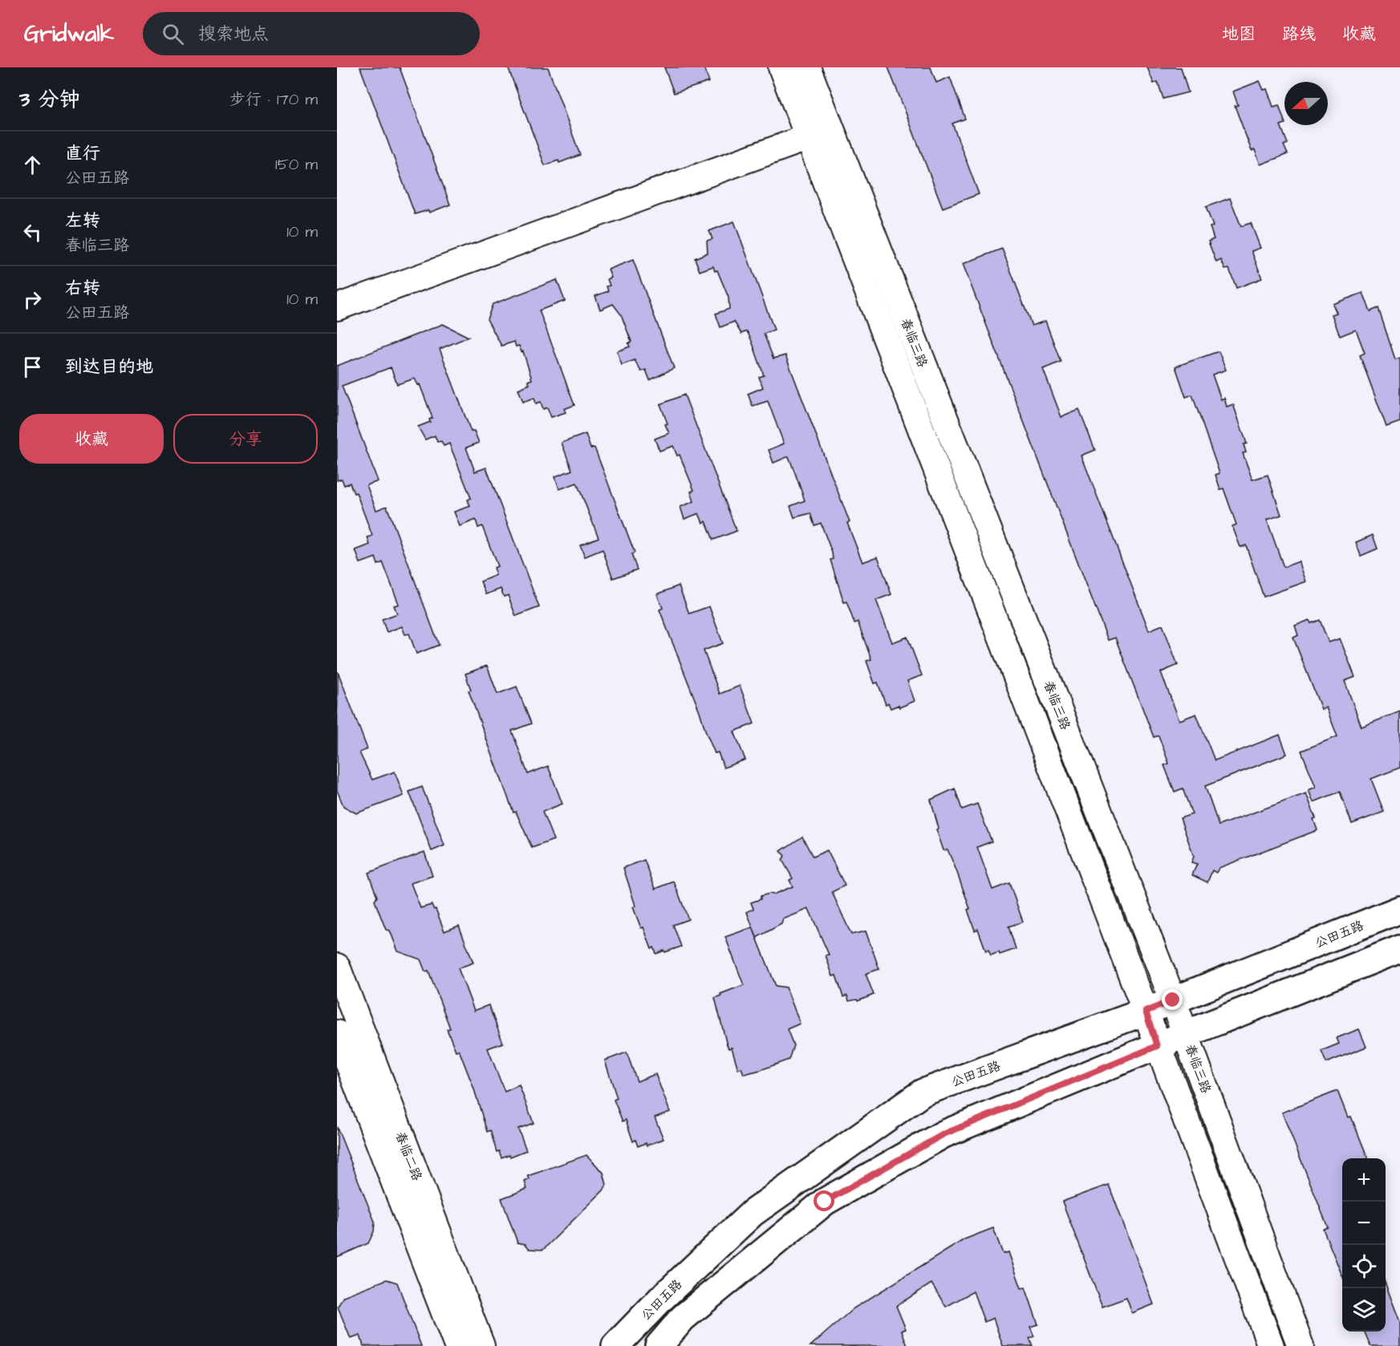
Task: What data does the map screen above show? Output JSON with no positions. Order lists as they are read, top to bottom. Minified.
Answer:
{"streets":{"main road":["公田五路"],"street":["春临三路","春临二路"]},"crossings":[["春临三路","公田五路"]],"north":"left","page":{"header":"Gridwalk","search":"搜索地点","nav":["地图","路线","收藏"],"heading":["3 分钟","步行 · 170 m"],"list":[["直行","公田五路","150 m"],["左转","春临三路","10 m"],["右转","公田五路","10 m"],"到达目的地"],"buttons":["收藏","分享"],"map_buttons":["+","−"]}}
